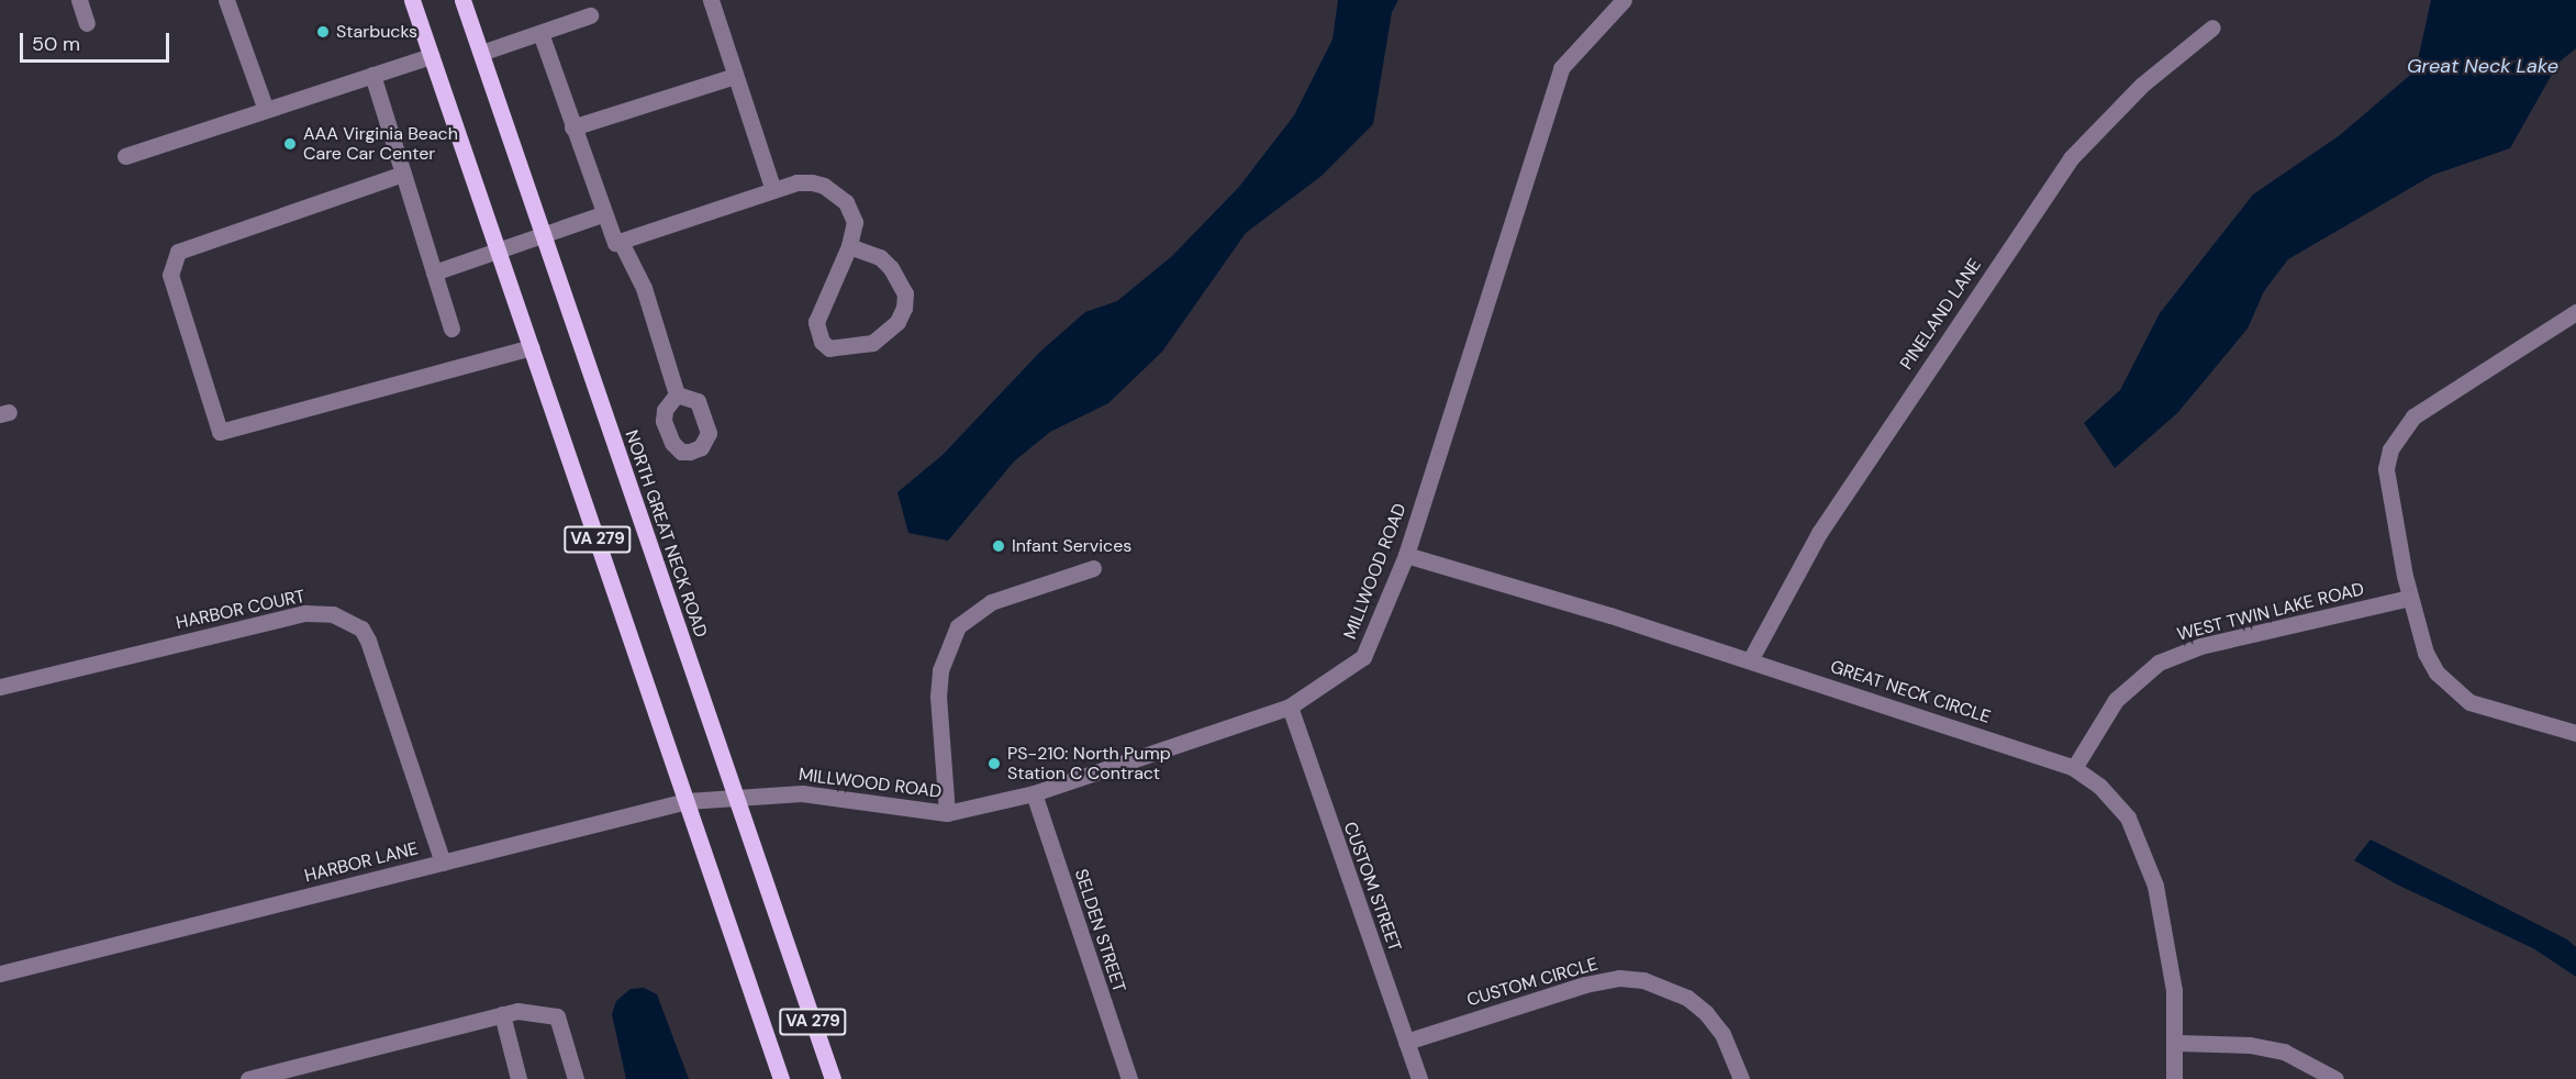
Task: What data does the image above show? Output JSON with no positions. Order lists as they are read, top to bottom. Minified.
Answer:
{"streets":{"main road":["NORTH GREAT NECK ROAD","VA 279"],"street":["PINELAND LANE","MILLWOOD ROAD","HARBOR COURT","WEST TWIN LAKE ROAD","GREAT NECK CIRCLE","HARBOR LANE","CUSTOM STREET","SELDEN STREET","CUSTOM CIRCLE"]},"crossings":[["PINELAND LANE","GREAT NECK CIRCLE"],["NORTH GREAT NECK ROAD","MILLWOOD ROAD"],["NORTH GREAT NECK ROAD","HARBOR LANE"],["VA 279","HARBOR LANE"],["MILLWOOD ROAD","GREAT NECK CIRCLE"],["MILLWOOD ROAD","HARBOR LANE"],["MILLWOOD ROAD","CUSTOM STREET"],["MILLWOOD ROAD","SELDEN STREET"],["HARBOR COURT","HARBOR LANE"],["WEST TWIN LAKE ROAD","GREAT NECK CIRCLE"],["CUSTOM STREET","CUSTOM CIRCLE"]],"water":["Great Neck Lake"],"places":["Starbucks","AAA Virginia Beach Care Car Center","Infant Services","PS-210: North Pump Station C Contract"],"scale_bar":"50 m"}
